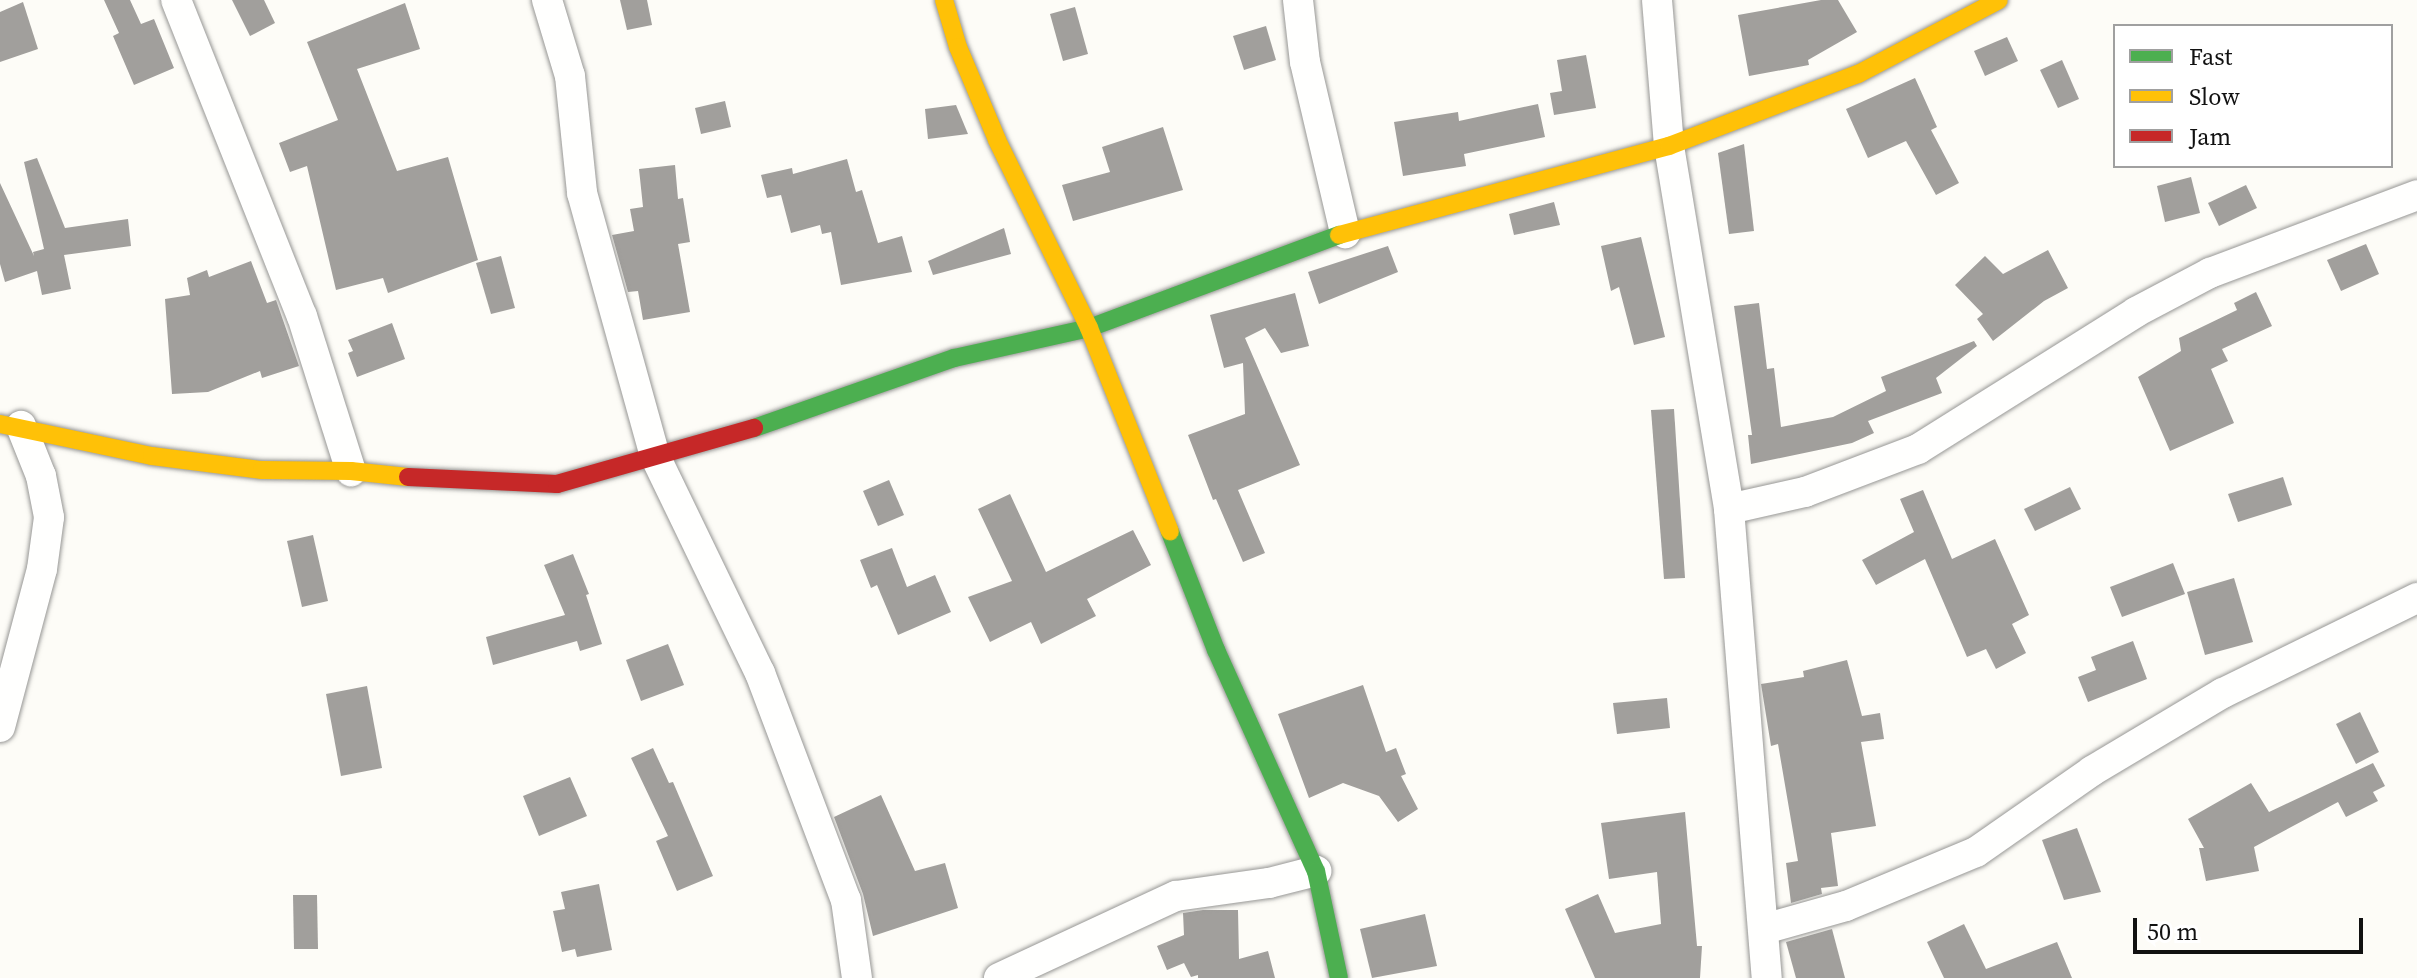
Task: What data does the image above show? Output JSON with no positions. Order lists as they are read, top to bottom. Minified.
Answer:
{"legend":["Fast","Slow","Jam"],"scale_bar":"50 m"}
